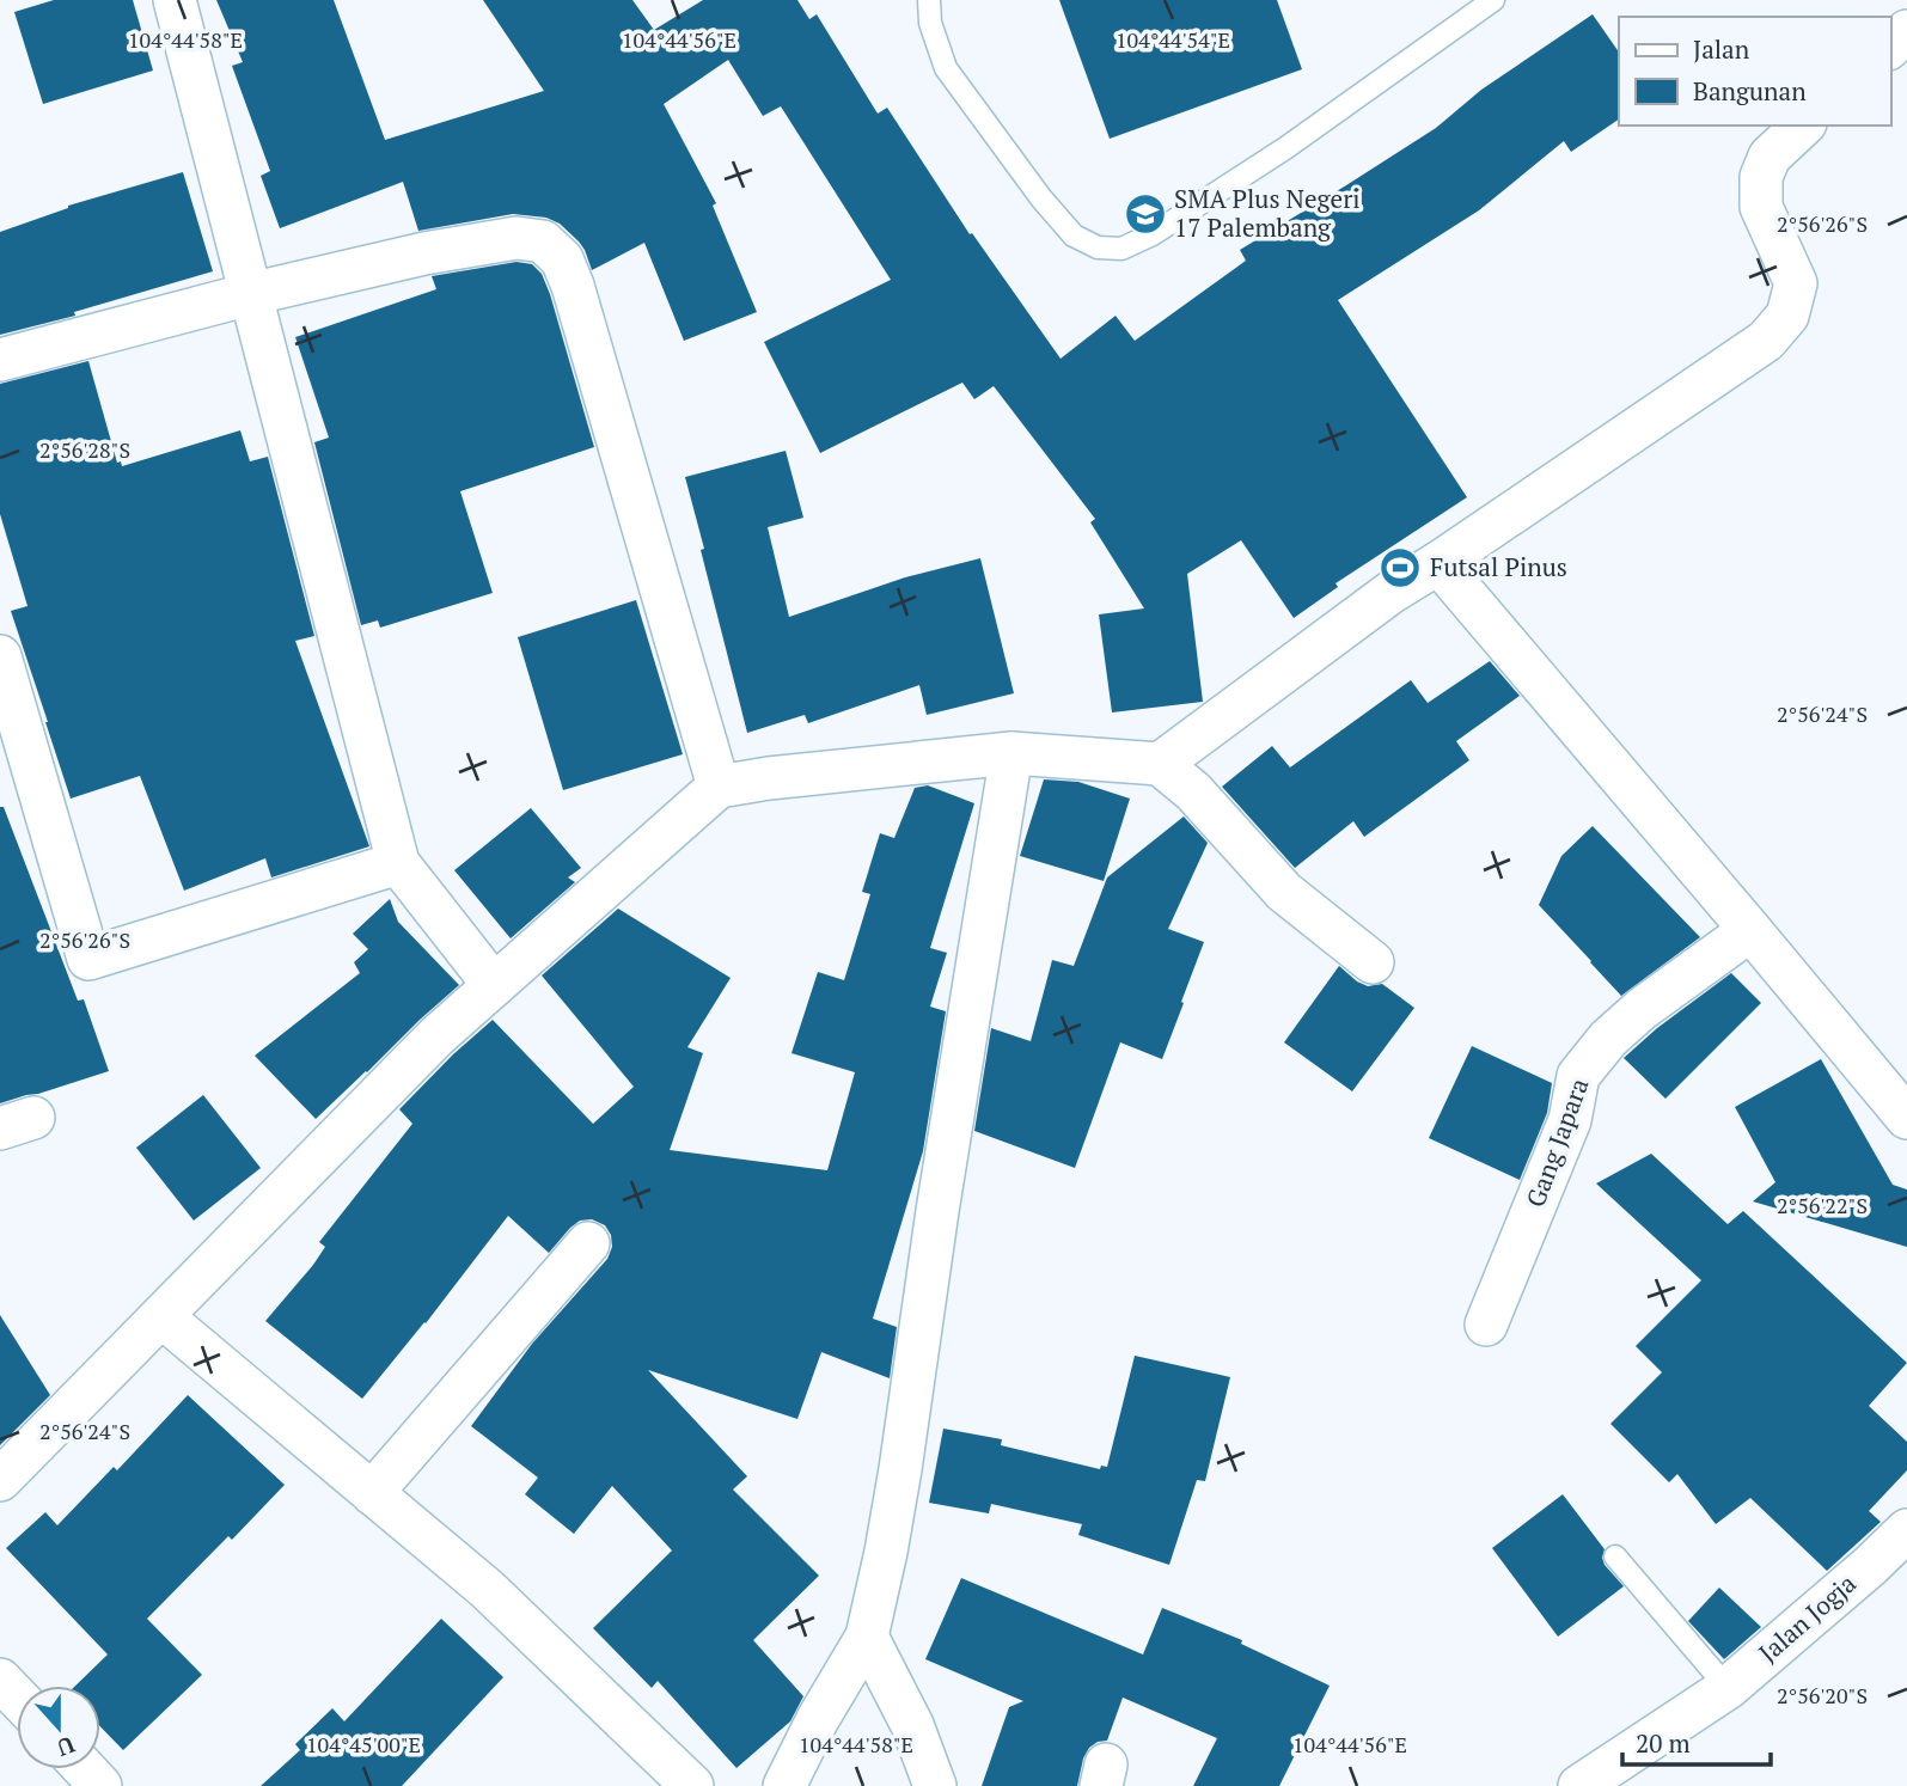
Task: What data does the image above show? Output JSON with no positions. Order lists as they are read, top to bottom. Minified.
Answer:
{"streets":{"street":["Gang Japara","Jalan Jogja"]},"places":{"school or university":["SMA Plus Negeri 17 Palembang"],"sports":["Futsal Pinus"]},"legend":["Jalan","Bangunan"],"scale_bar":"20 m","north":"bottom","coordinates":["104°44'58\"E","104°44'56\"E","104°44'54\"E","2°56'26\"S","2°56'28\"S","2°56'24\"S","2°56'22\"S","2°56'20\"S","104°45'00\"E"]}
